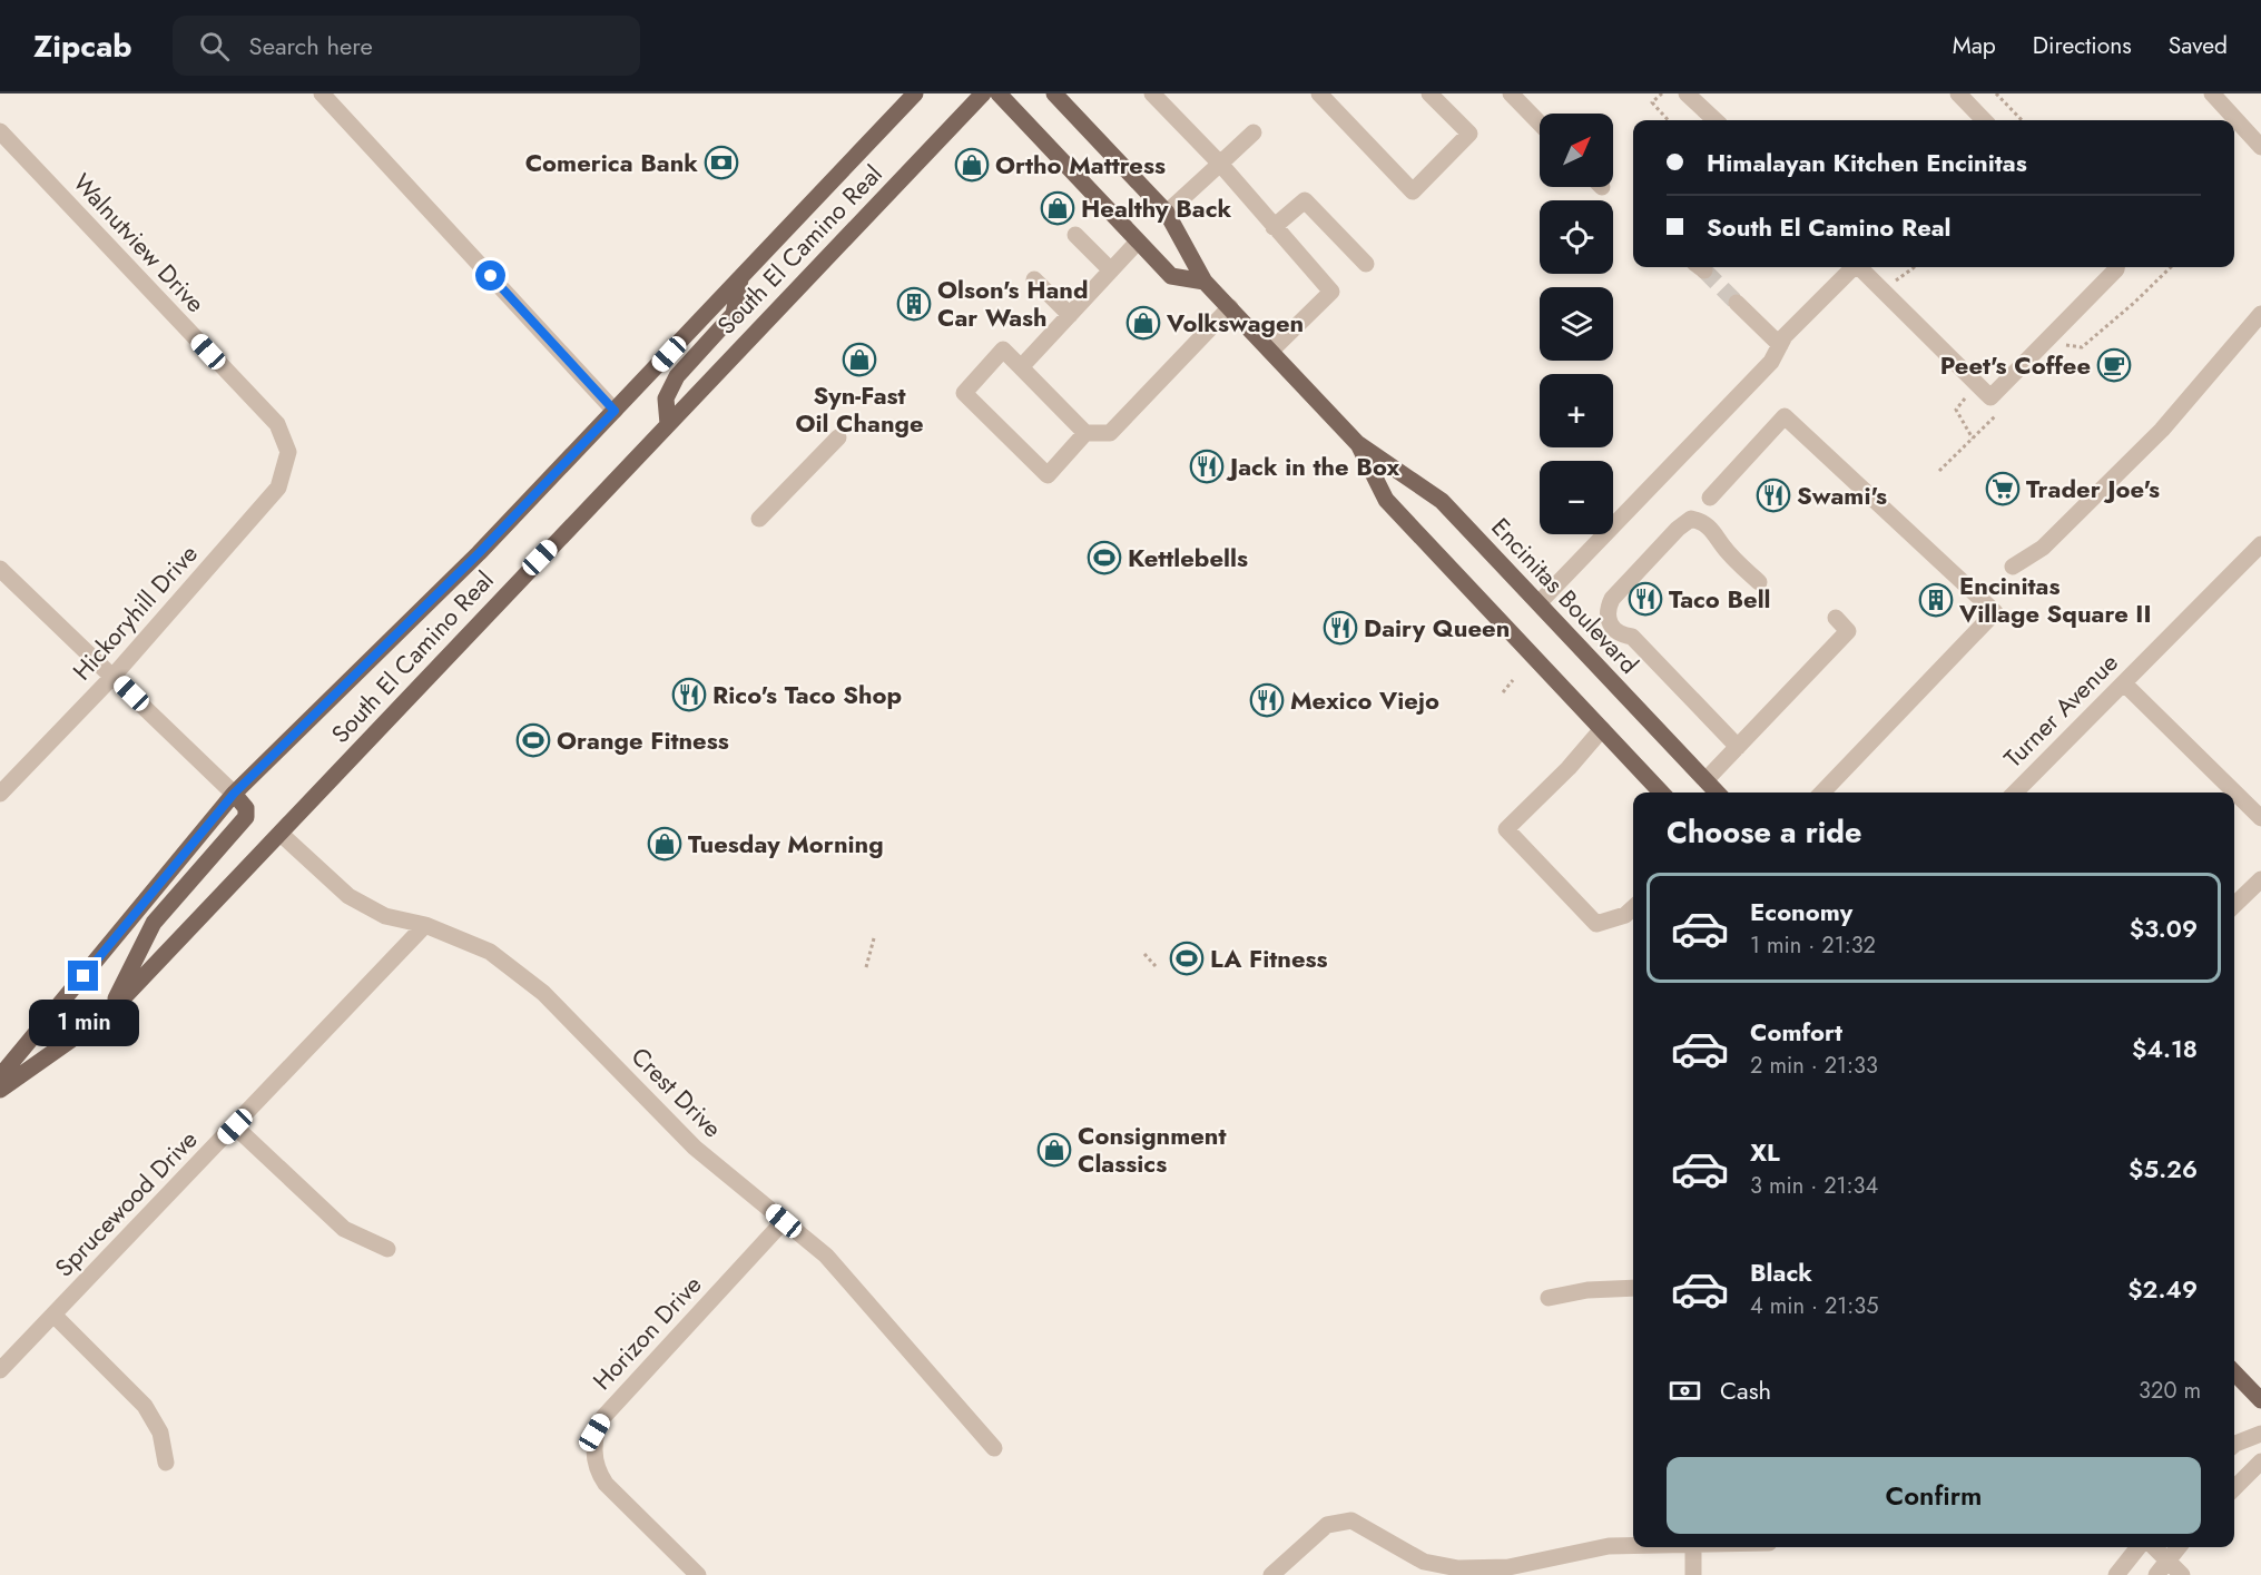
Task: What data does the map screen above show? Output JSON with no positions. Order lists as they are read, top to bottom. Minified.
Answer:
{"streets":{"main road":["South El Camino Real","Encinitas Boulevard"],"street":["Walnutview Drive","Hickoryhill Drive","Turner Avenue","Crest Drive","Sprucewood Drive","Horizon Drive"]},"crossings":[["Walnutview Drive","Hickoryhill Drive"],["South El Camino Real","Crest Drive"],["Crest Drive","Sprucewood Drive"],["Crest Drive","Horizon Drive"]],"places":{"bank":["Comerica Bank"],"shop":["Ortho Mattress","Healthy Back","Volkswagen","Syn-Fast Oil Change","Tuesday Morning","Consignment Classics"],"building":["Olson's Hand Car Wash","Encinitas Village Square II"],"cafe":["Peet's Coffee"],"restaurant":["Jack in the Box","Swami's","Taco Bell","Dairy Queen","Rico's Taco Shop","Mexico Viejo"],"supermarket":["Trader Joe's"],"sports":["Kettlebells","Orange Fitness","LA Fitness"]},"north":"top right","page":{"header":"Zipcab","search":"Search here","nav":["Map","Directions","Saved"],"map_buttons":["+","−"],"banner":["Himalayan Kitchen Encinitas","South El Camino Real"],"heading":"Choose a ride","list":[{"name":"Economy","note":"1 min · 21:32","value":"$3.09"},{"name":"Comfort","note":"2 min · 21:33","value":"$4.18"},{"name":"XL","note":"3 min · 21:34","value":"$5.26"},{"name":"Black","note":"4 min · 21:35","value":"$2.49"}],"bubble":"1 min","pay":["Cash","320 m"],"buttons":"Confirm"}}
